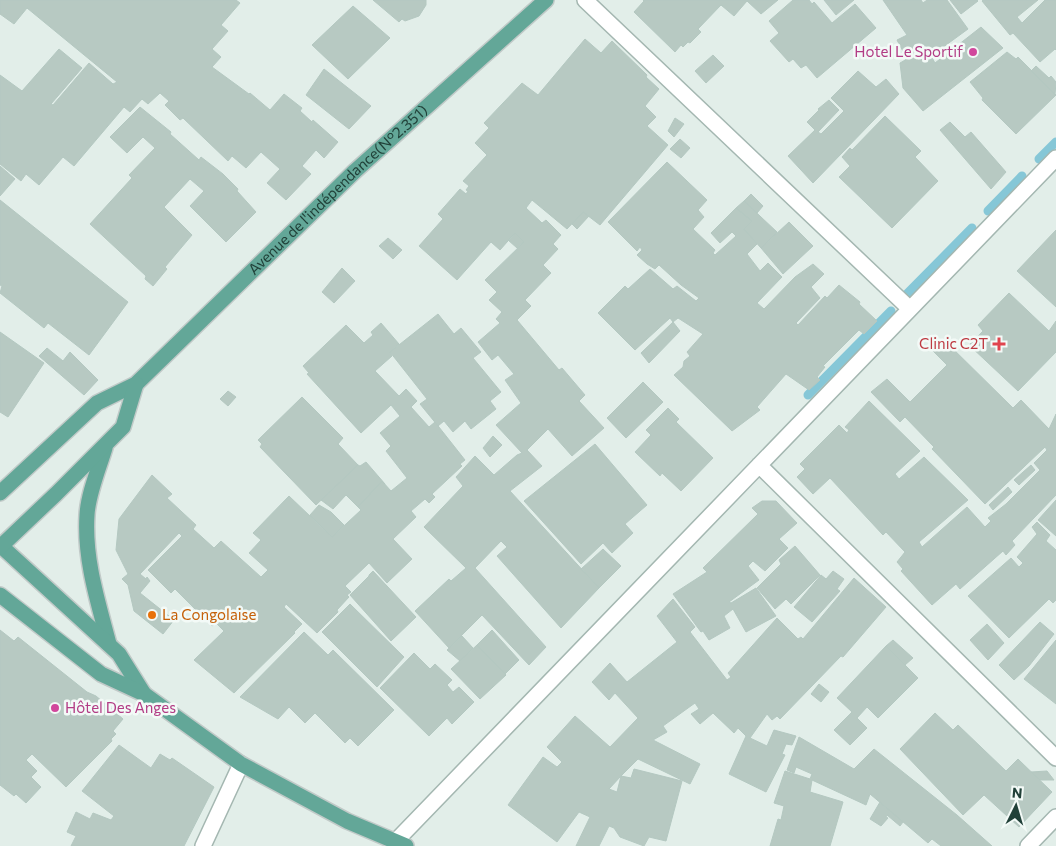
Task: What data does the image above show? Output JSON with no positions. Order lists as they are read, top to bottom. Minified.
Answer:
{"streets":{"main road":["Avenue de l'indépendance(N°2.351)"]},"places":{"other":["Hotel Le Sportif","La Congolaise","Hôtel Des Anges"],"health":["Clinic C2T"]},"north":"top"}
